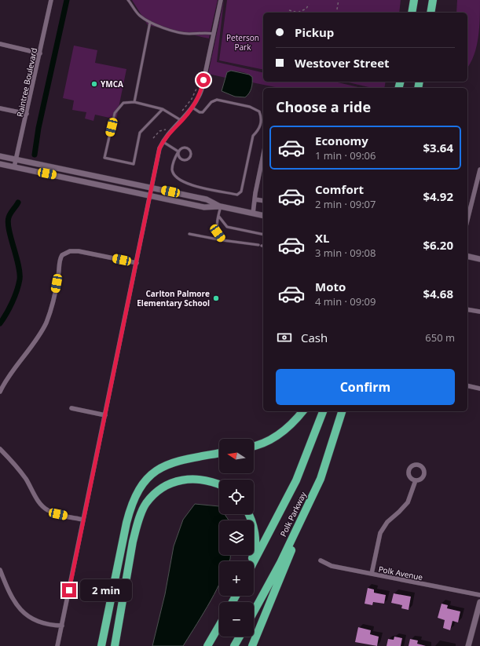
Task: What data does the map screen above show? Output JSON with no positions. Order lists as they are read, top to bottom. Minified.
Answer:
{"streets":{"highway":["Polk Parkway"],"street":["Raintree Boulevard","Polk Avenue"]},"parks":["Peterson Park"],"places":["YMCA","Carlton Palmore Elementary School"],"north":"left","page":{"banner":["Pickup","Westover Street"],"heading":"Choose a ride","list":[{"name":"Economy","note":"1 min · 09:06","value":"$3.64"},{"name":"Comfort","note":"2 min · 09:07","value":"$4.92"},{"name":"XL","note":"3 min · 09:08","value":"$6.20"},{"name":"Moto","note":"4 min · 09:09","value":"$4.68"}],"pay":["Cash","650 m"],"buttons":"Confirm","map_buttons":["+","−"],"bubble":"2 min"}}
